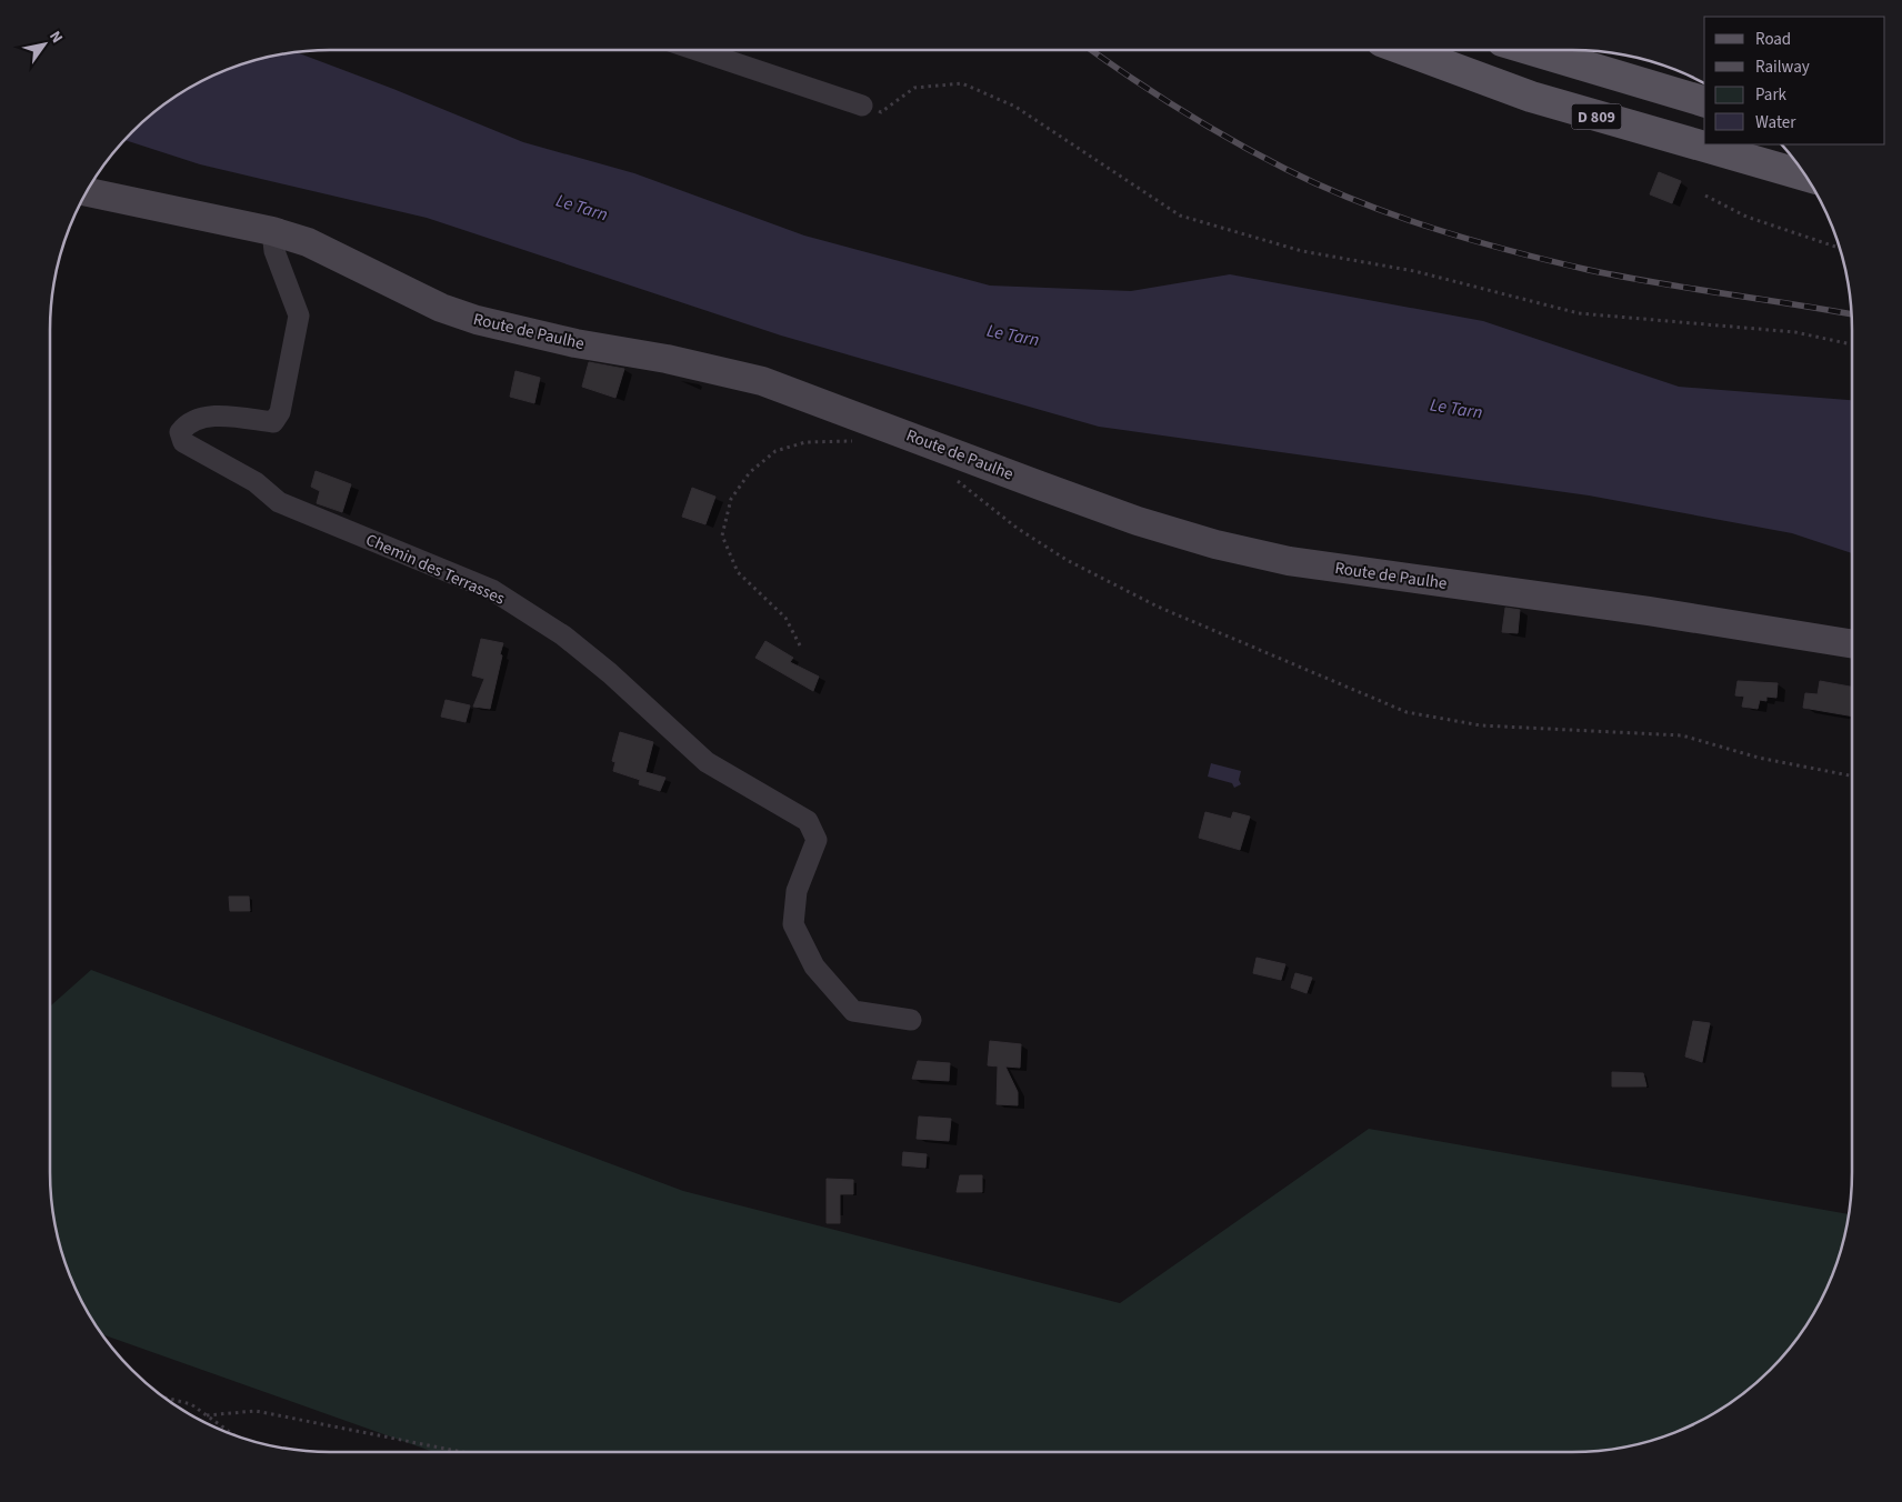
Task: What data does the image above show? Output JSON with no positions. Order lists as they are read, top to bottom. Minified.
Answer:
{"streets":{"main road":["D 809"],"street":["Route de Paulhe","Chemin des Terrasses"]},"crossings":[["Route de Paulhe","Chemin des Terrasses"]],"water":["Le Tarn"],"legend":["Road","Railway","Park","Water"],"north":"top right"}
